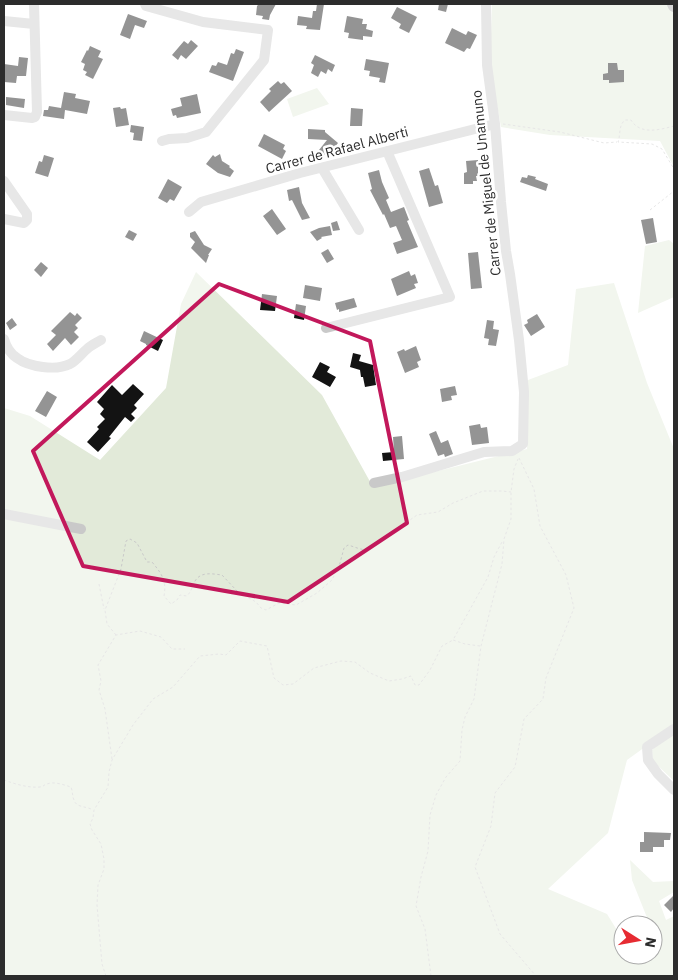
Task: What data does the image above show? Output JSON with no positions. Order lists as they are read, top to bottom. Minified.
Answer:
{"streets":{"street":["Carrer de Rafael Alberti","Carrer de Miguel de Unamuno"]},"crossings":[["Carrer de Rafael Alberti","Carrer de Miguel de Unamuno"]],"north":"right"}
